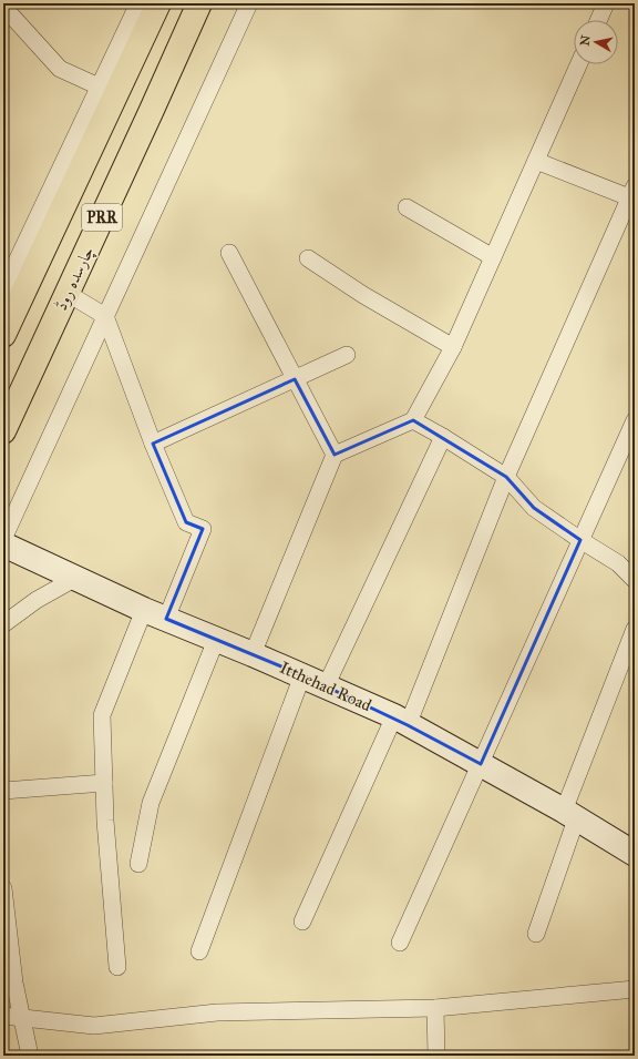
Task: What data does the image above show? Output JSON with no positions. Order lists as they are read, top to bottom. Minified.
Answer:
{"streets":{"highway":["PRR","چارسدہ روڈ"],"street":["Itthehad Road"]},"north":"left"}
